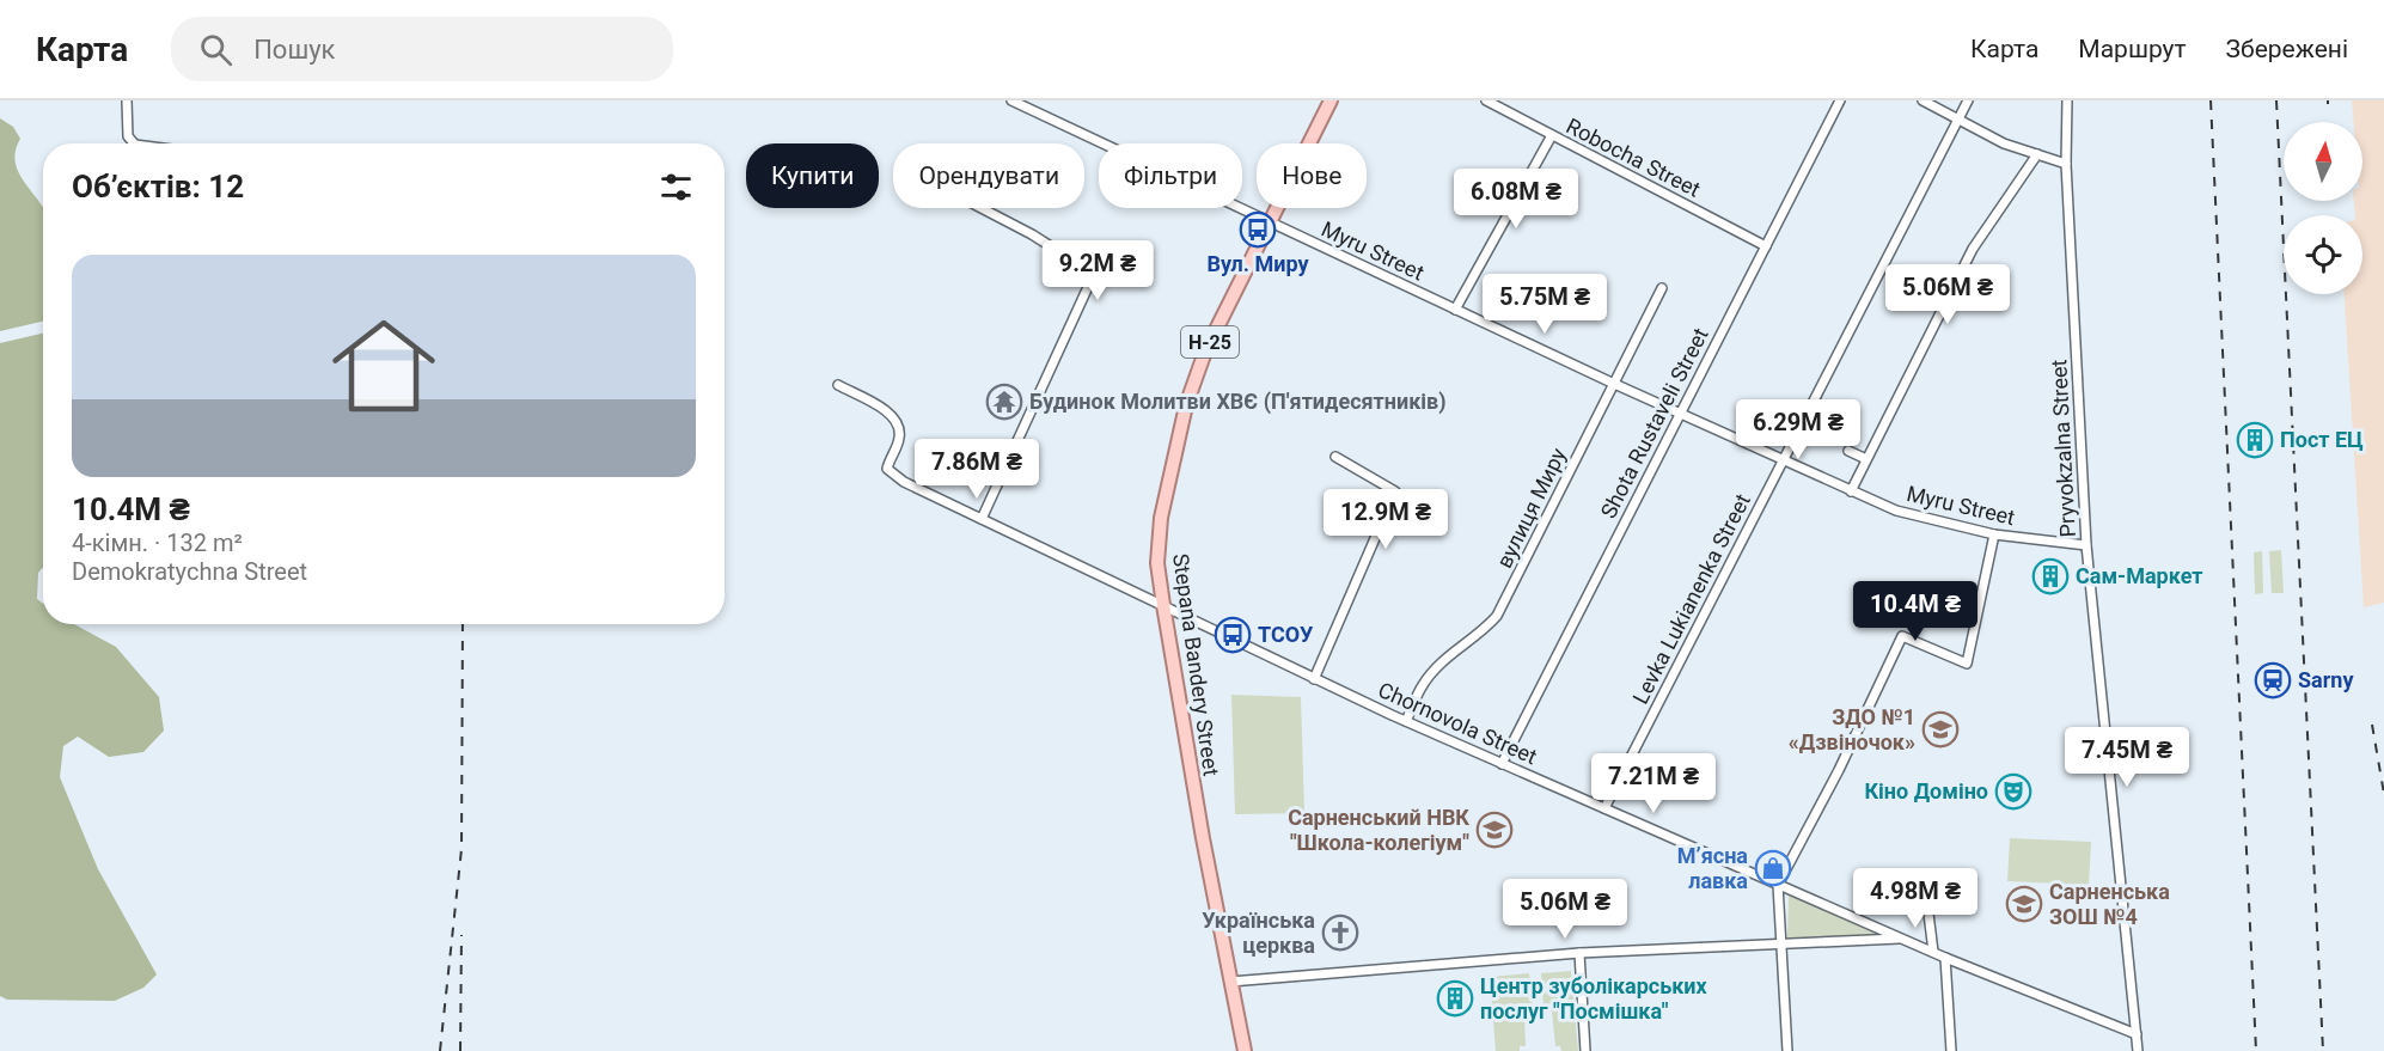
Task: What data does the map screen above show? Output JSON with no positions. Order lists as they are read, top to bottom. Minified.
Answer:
{"streets":{"main road":["Н-25","Stepana Bandery Street"],"street":["Robocha Street","Myru Street","Shota Rustaveli Street","Pryvokzalna Street","вулиця Миру","Levka Lukianenka Street","Chornovola Street"]},"crossings":[["Robocha Street","Shota Rustaveli Street"],["Myru Street","Shota Rustaveli Street"],["Myru Street","Pryvokzalna Street"],["Myru Street","вулиця Миру"],["Myru Street","Levka Lukianenka Street"],["Myru Street","Stepana Bandery Street"],["Shota Rustaveli Street","Chornovola Street"],["Pryvokzalna Street","Chornovola Street"],["вулиця Миру","Chornovola Street"],["Levka Lukianenka Street","Chornovola Street"],["Stepana Bandery Street","Chornovola Street"]],"places":{"bus stop":["Вул. Миру","ТСОУ"],"temple":["Будинок Молитви ХВЄ (П'ятидесятників)"],"building":["Пост ЕЦ","Сам-Маркет","Центр зуболікарських послуг \"Посмішка\""],"station":["Sarny"],"school or university":["ЗДО №1 «Дзвіночок»","Сарненський НВК \"Школа-колегіум\"","Сарненська ЗОШ №4"],"theatre":["Кіно Доміно"],"shop":["Мʼясна лавка"],"church":["Українська церква"]},"north":"top","page":{"header":"Карта","search":"Пошук","nav":["Карта","Маршрут","Збережені"],"chip":["Купити","Орендувати","Фільтри","Нове"],"heading":"Об’єктів: 12","price":["6.08M ₴","9.2M ₴","5.06M ₴","5.75M ₴","6.29M ₴","7.86M ₴","12.9M ₴","10.4M ₴","7.45M ₴","7.21M ₴","4.98M ₴","5.06M ₴"],"list":[{"name":"10.4M ₴","note":"4-кімн. · 132 m² · Demokratychna Street"}]}}
